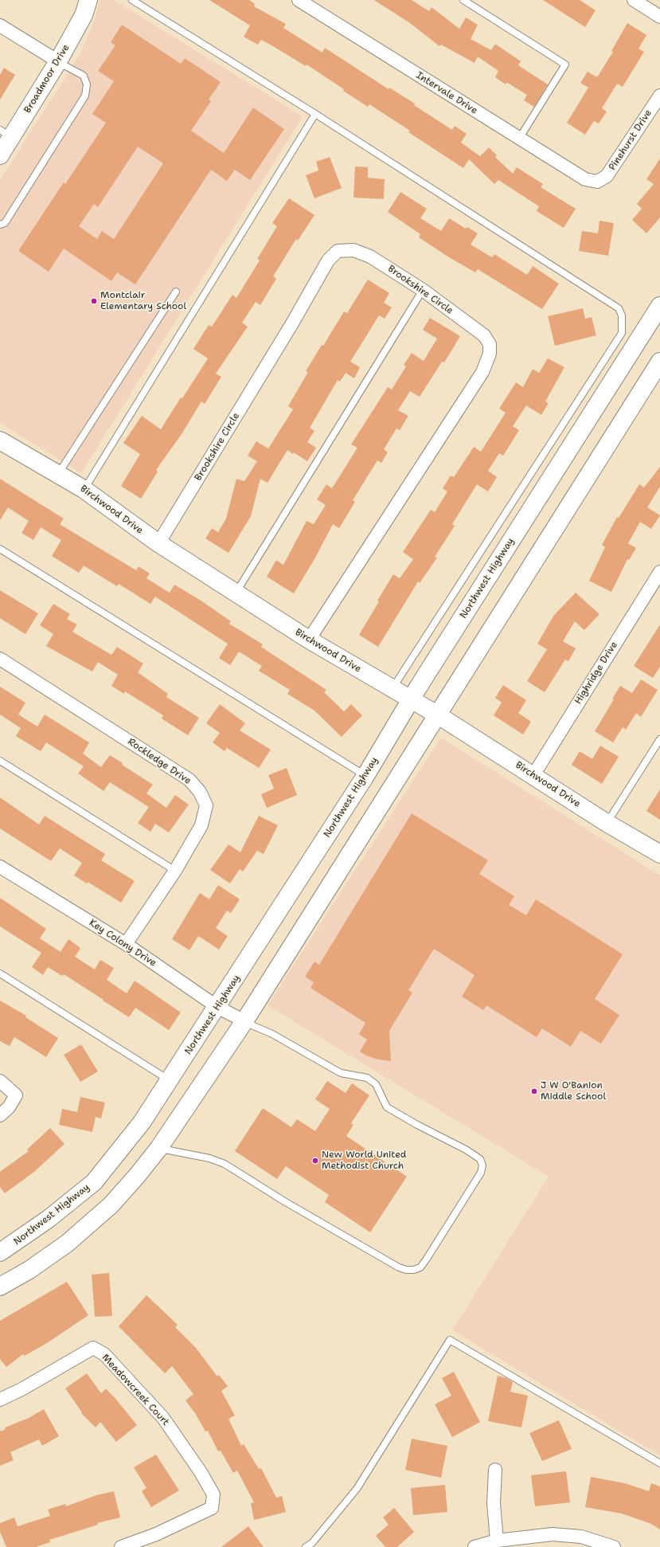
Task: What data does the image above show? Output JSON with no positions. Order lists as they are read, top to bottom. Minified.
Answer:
{"streets":{"main road":["Broadmoor Drive","Birchwood Drive","Northwest Highway"],"street":["Intervale Drive","Pinehurst Drive","Brookshire Circle","Highridge Drive","Rockledge Drive","Key Colony Drive","Meadowcreek Court"]},"crossings":[["Intervale Drive","Pinehurst Drive"],["Brookshire Circle","Birchwood Drive"],["Birchwood Drive","Northwest Highway"],["Birchwood Drive","Highridge Drive"],["Northwest Highway","Key Colony Drive"],["Rockledge Drive","Key Colony Drive"]],"places":["Montclair Elementary School","J W O'Banion Middle School","New World United Methodist Church"]}
